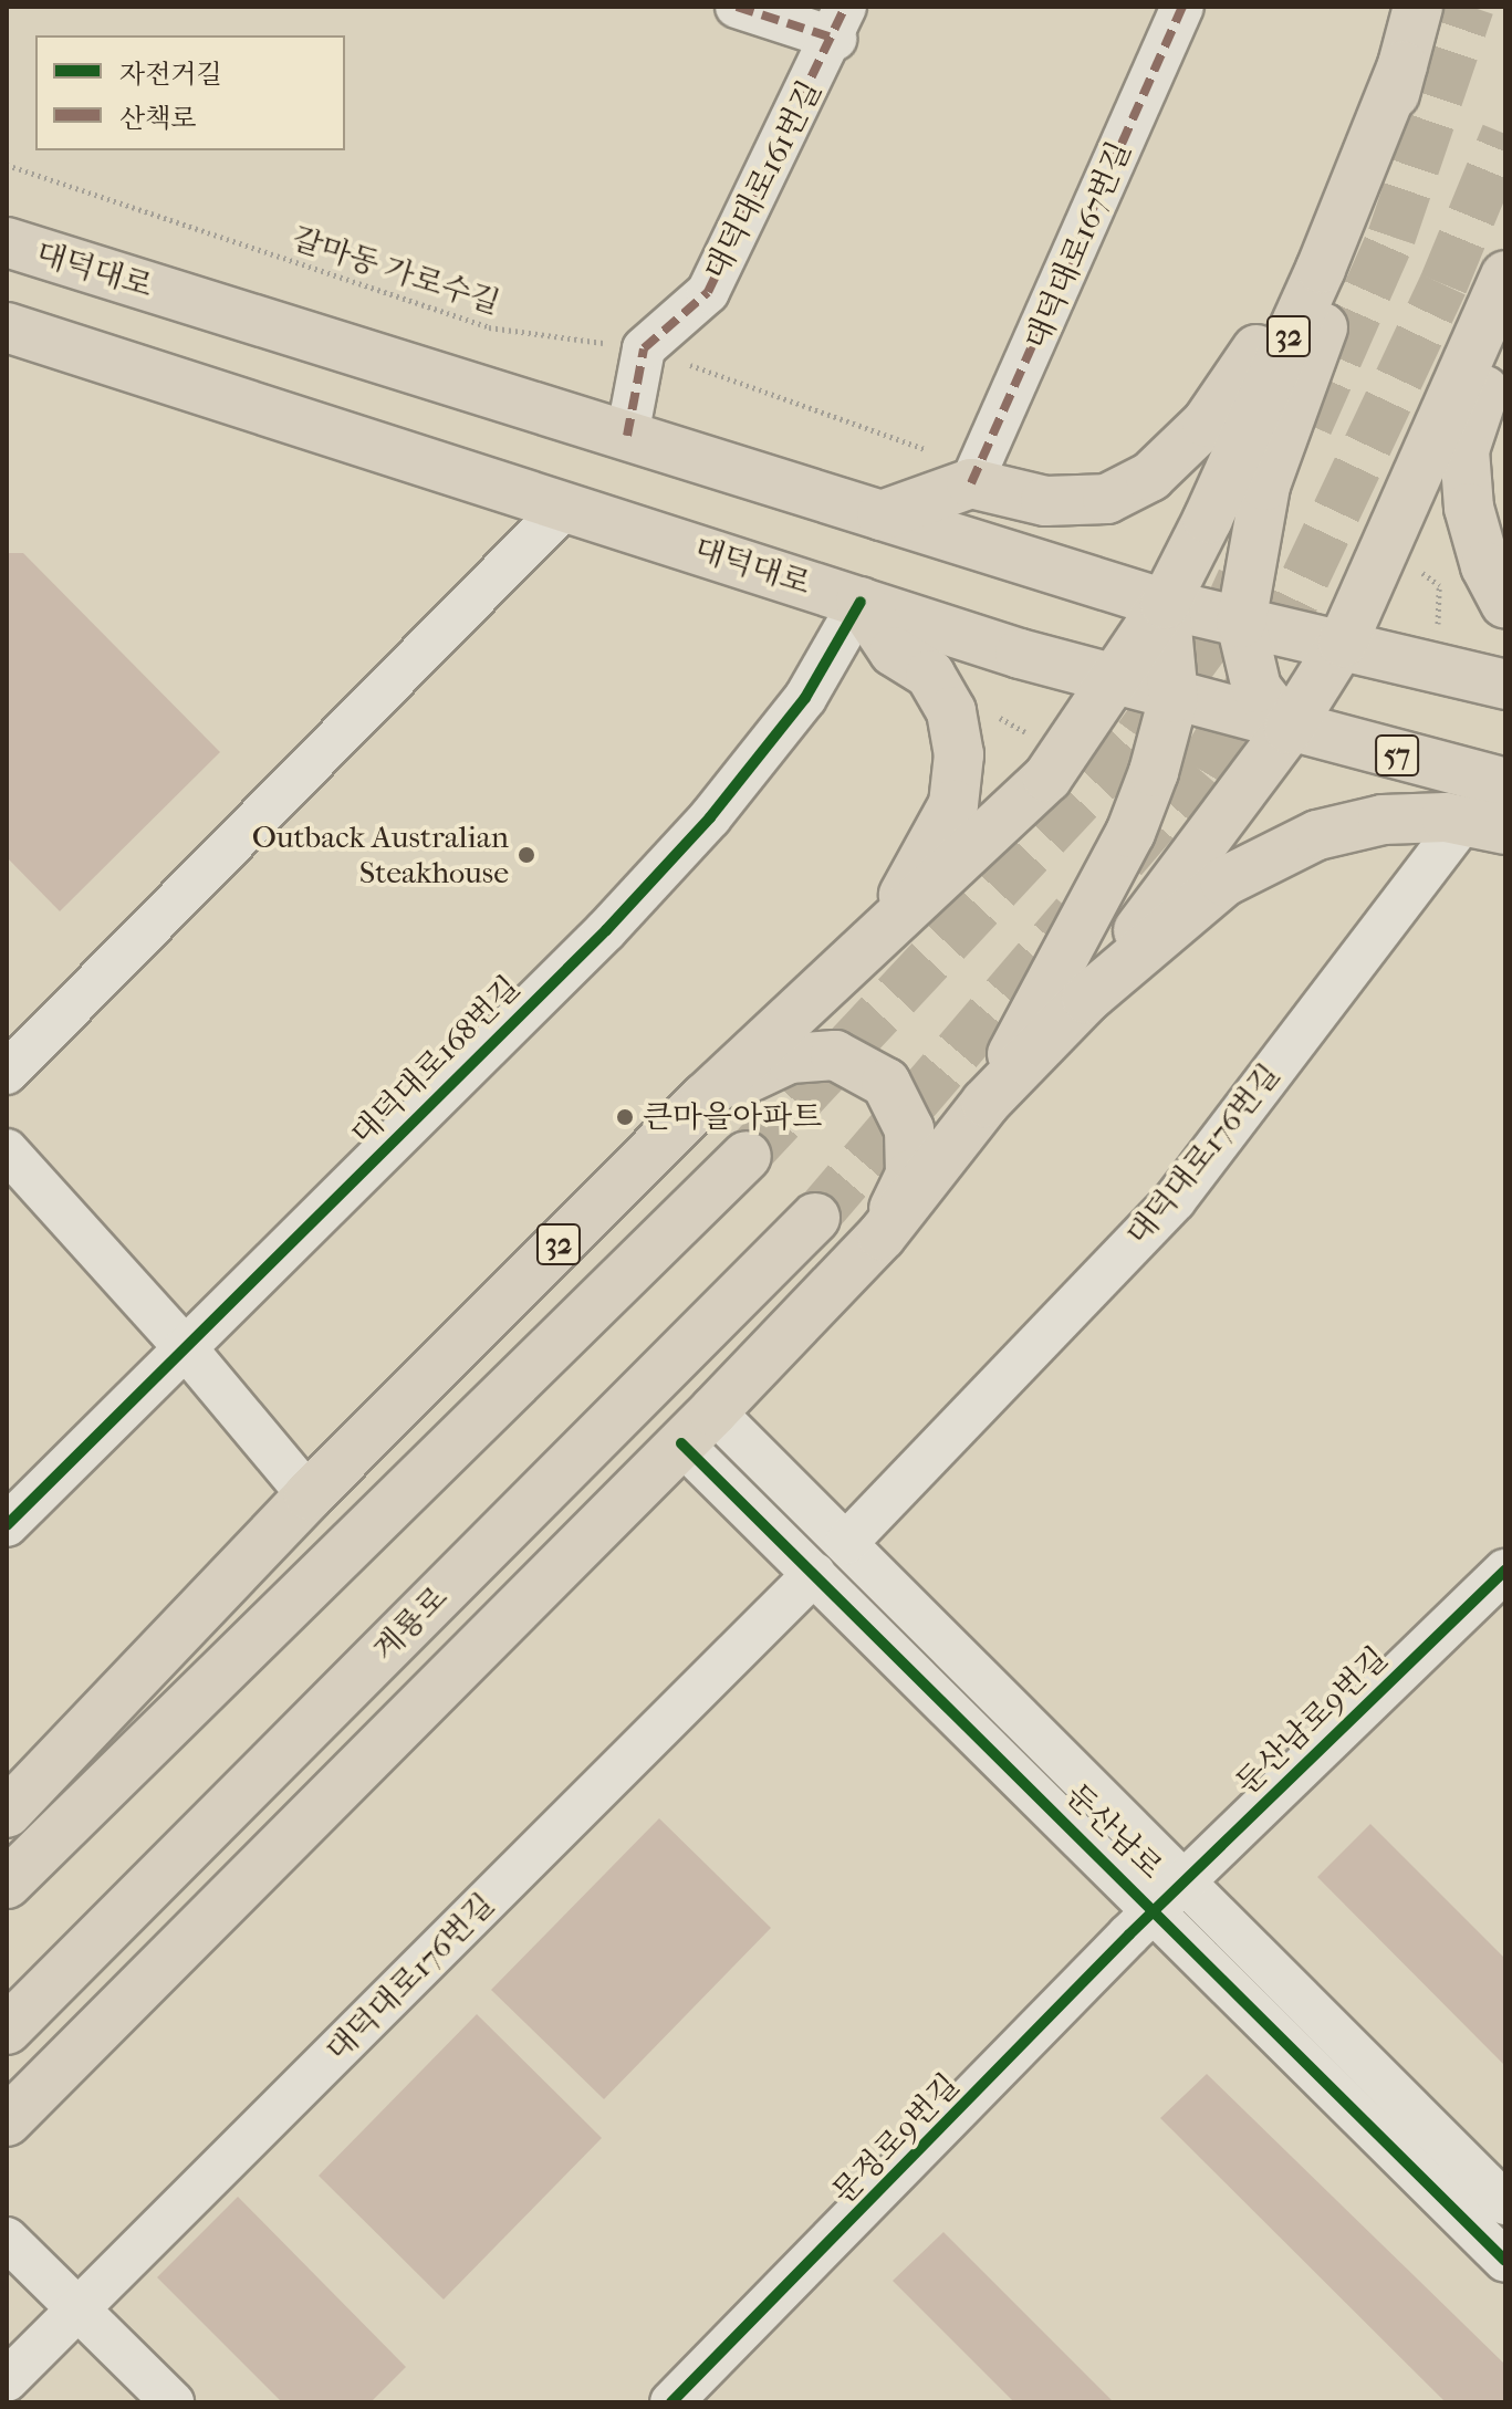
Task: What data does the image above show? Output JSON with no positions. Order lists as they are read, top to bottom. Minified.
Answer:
{"streets":{"main road":["대덕대로","32","57","계룡로"],"street":["대덕대로161번길","대덕대로167번길","대덕대로168번길","대덕대로176번길","둔산남로9번길","둔산남로","문정로9번길"],"path":["갈마동 가로수길"]},"crossings":[["대덕대로161번길","갈마동 가로수길"],["대덕대로","32"],["대덕대로","대덕대로168번길"],["대덕대로176번길","둔산남로"],["둔산남로9번길","둔산남로"],["둔산남로9번길","문정로9번길"],["둔산남로","문정로9번길"]],"places":["Outback Australian Steakhouse","큰마을아파트"],"legend":["자전거길","산책로"]}
